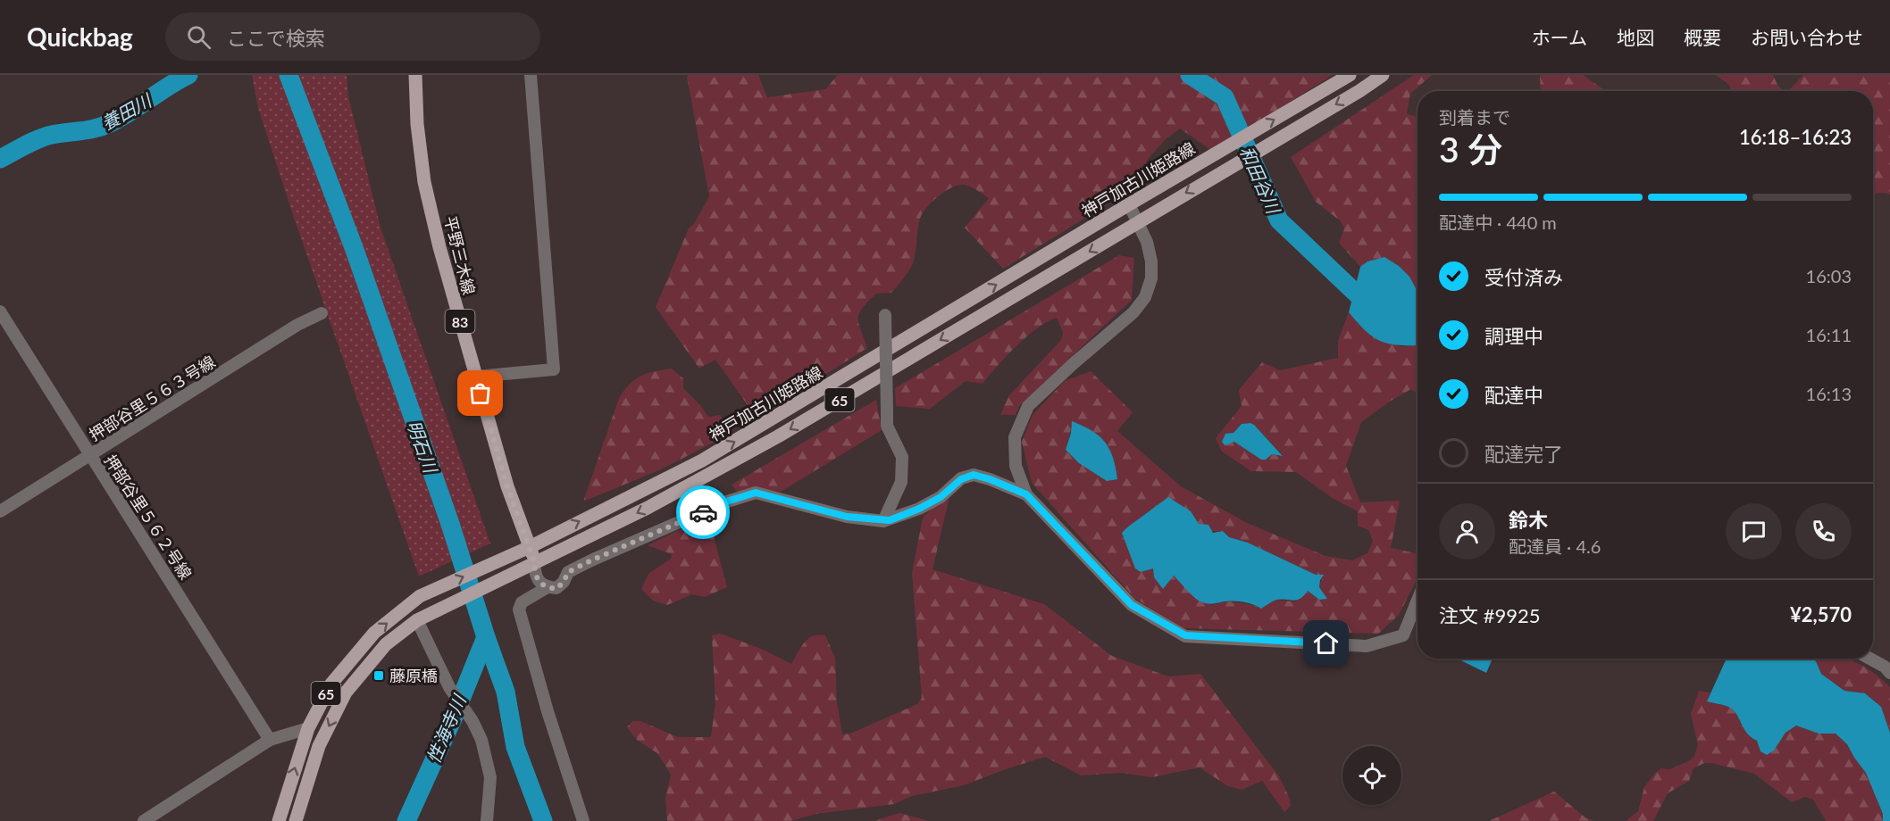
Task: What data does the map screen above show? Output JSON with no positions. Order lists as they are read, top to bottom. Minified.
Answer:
{"streets":{"main road":["神戸加古川姫路線","平野三木線","83","65"],"street":["押部谷里５６３号線","押部谷里５６２号線"]},"crossings":[["神戸加古川姫路線","平野三木線"],["押部谷里５６３号線","押部谷里５６２号線"]],"water":["養田川","和田谷川","明石川","性海寺川"],"places":{"transit":["藤原橋"]},"page":{"header":"Quickbag","search":"ここで検索","nav":["ホーム","地図","概要","お問い合わせ"],"heading":["3 分","到着まで","16:18–16:23"],"panel":["鈴木","配達員 · 4.6","注文 #9925","¥2,570"],"bar":"配達中 · 440 m","list":[["受付済み","16:03"],["調理中","16:11"],["配達中","16:13"],"配達完了"]}}
